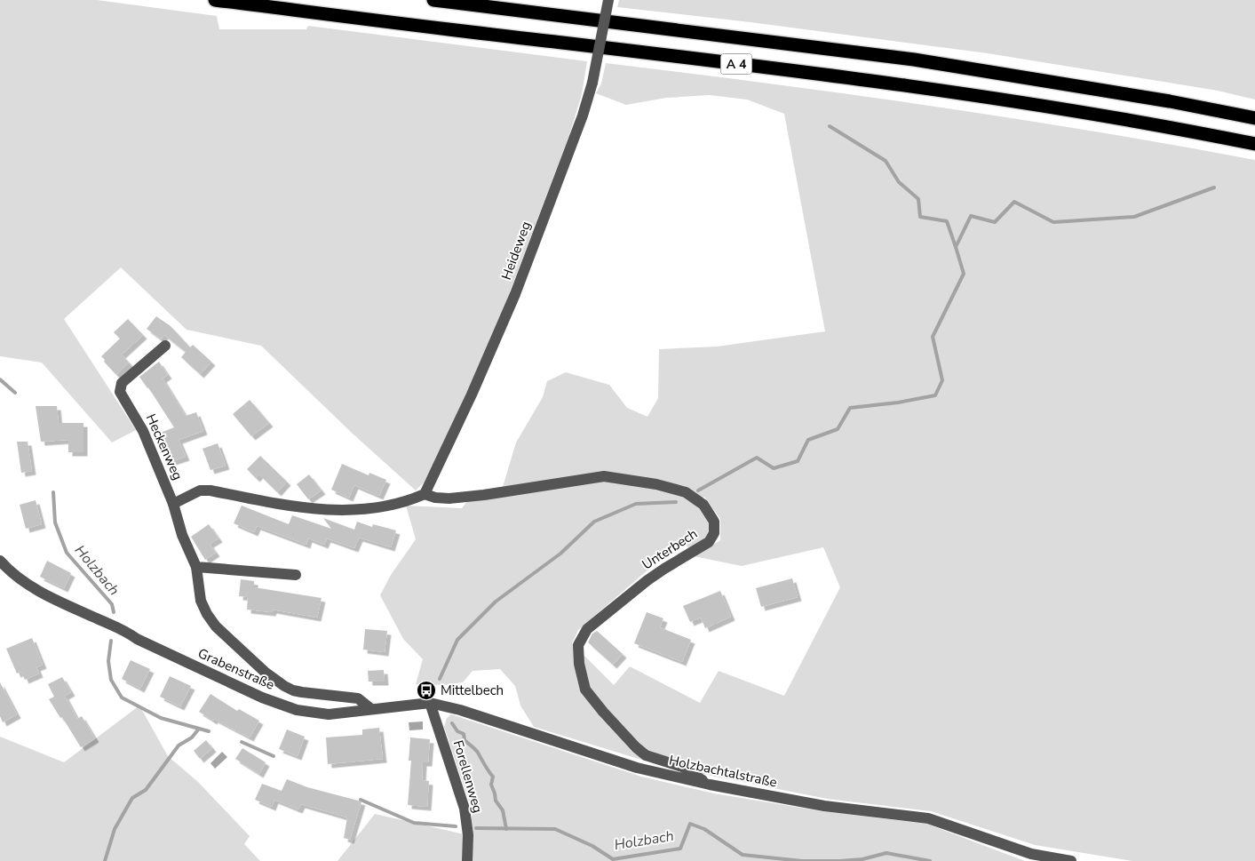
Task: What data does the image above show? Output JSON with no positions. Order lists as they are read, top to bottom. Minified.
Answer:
{"streets":{"highway":["A 4"],"street":["Heideweg","Heckenweg","Unterbech","Grabenstraße","Holzbachtalstraße","Forellenweg"]},"crossings":[["Heideweg","Unterbech"],["Unterbech","Holzbachtalstraße"],["Grabenstraße","Holzbachtalstraße"],["Holzbachtalstraße","Forellenweg"]],"water":["Holzbach"],"places":{"bus stop":["Mittelbech"]}}
